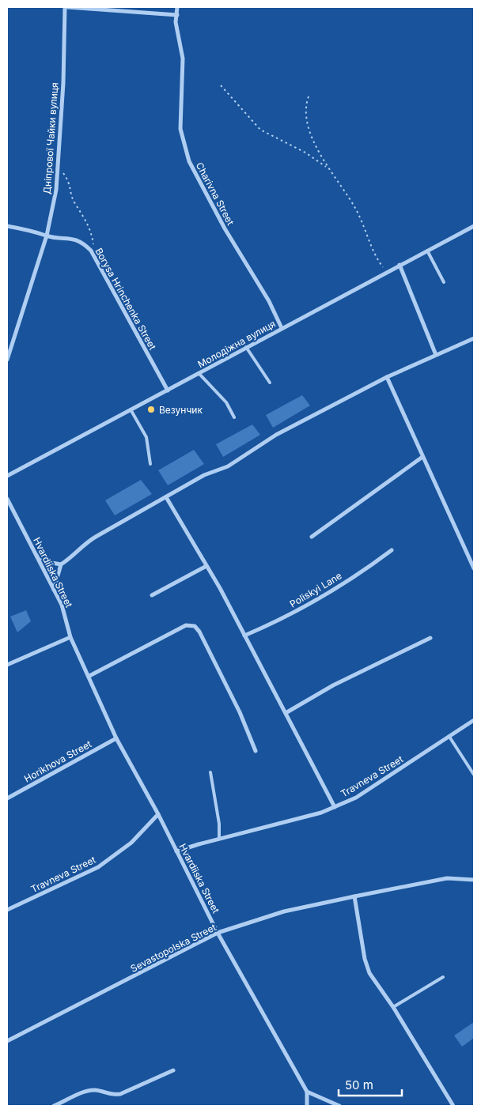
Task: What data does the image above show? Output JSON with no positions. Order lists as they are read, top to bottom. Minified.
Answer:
{"streets":{"street":["Дніпрової Чайки вулиця","Charivna Street","Borysa Hrinchenka Street","Молодіжна вулиця","Hvardiiska Street","Poliskyi Lane","Horikhova Street","Travneva Street","Sevastopolska Street"]},"crossings":[["Дніпрової Чайки вулиця","Borysa Hrinchenka Street"],["Charivna Street","Молодіжна вулиця"],["Borysa Hrinchenka Street","Молодіжна вулиця"],["Hvardiiska Street","Horikhova Street"],["Hvardiiska Street","Travneva Street"],["Hvardiiska Street","Sevastopolska Street"]],"places":["Везунчик"],"scale_bar":"50 m"}
